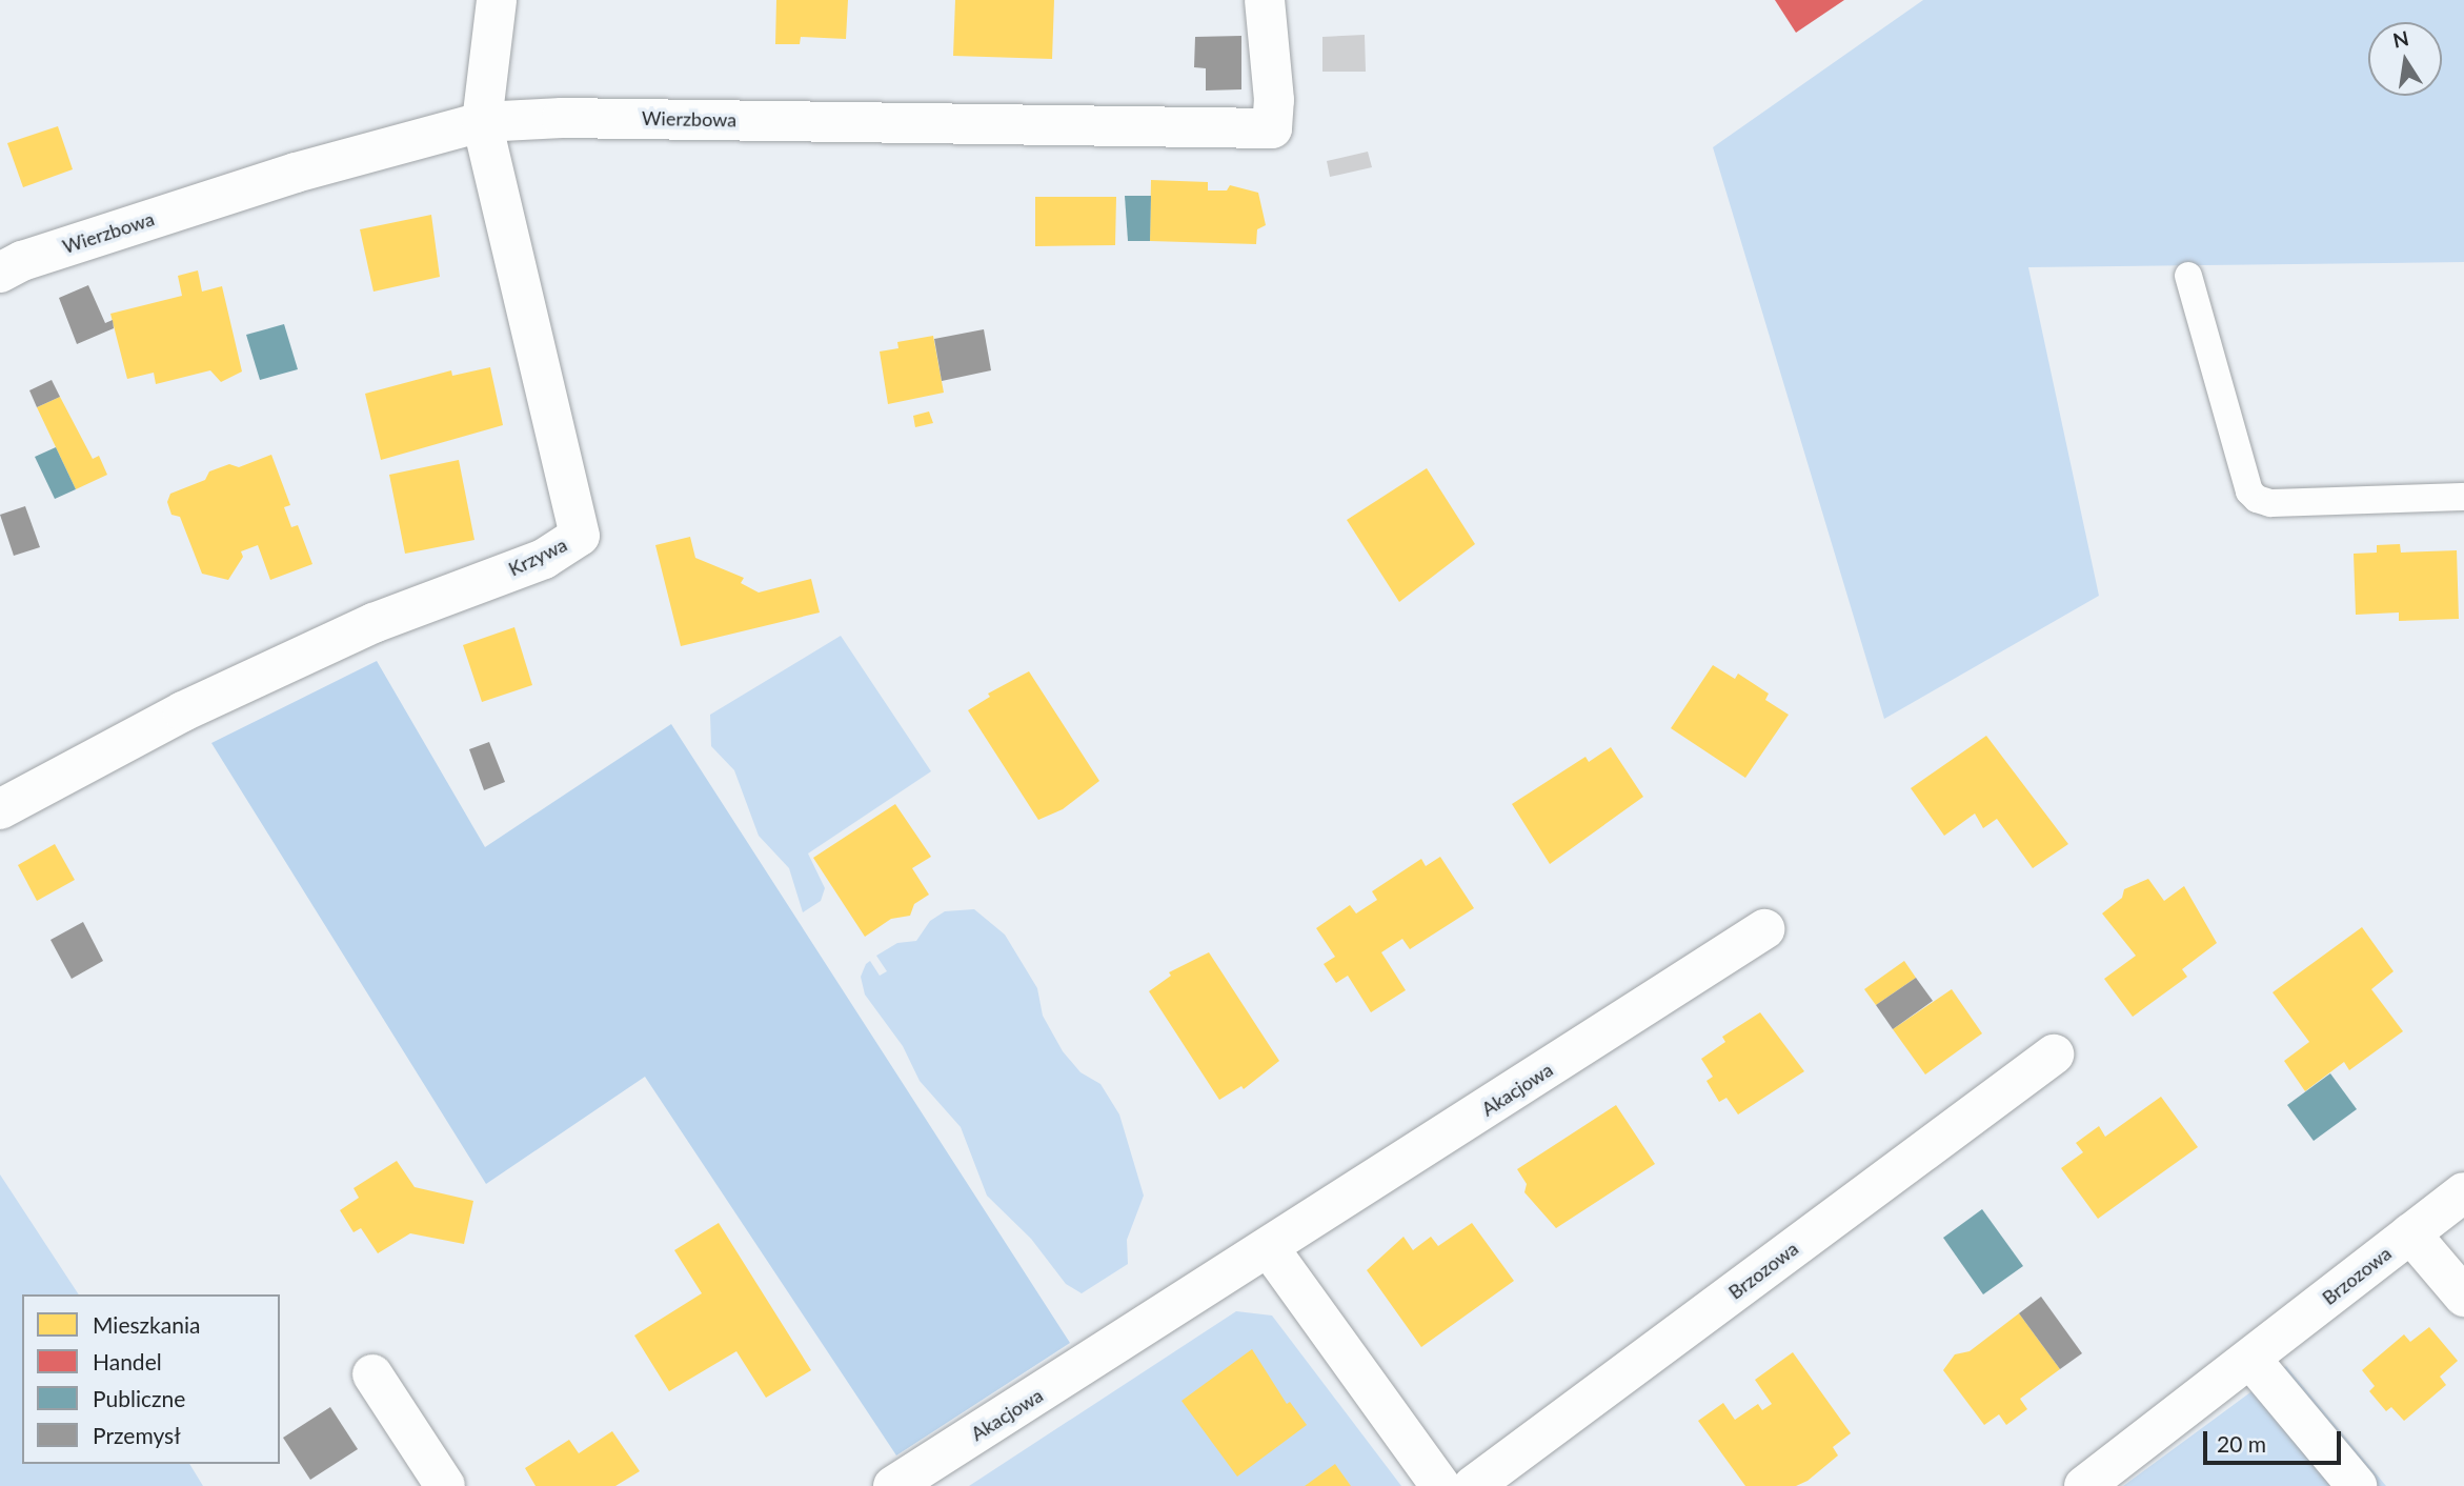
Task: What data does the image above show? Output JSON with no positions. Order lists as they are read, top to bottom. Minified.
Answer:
{"streets":{"street":["Wierzbowa","Krzywa","Akacjowa","Brzozowa"]},"crossings":[["Wierzbowa","Krzywa"]],"legend":["Mieszkania","Handel","Publiczne","Przemysł"],"scale_bar":"20 m","north":"top"}
